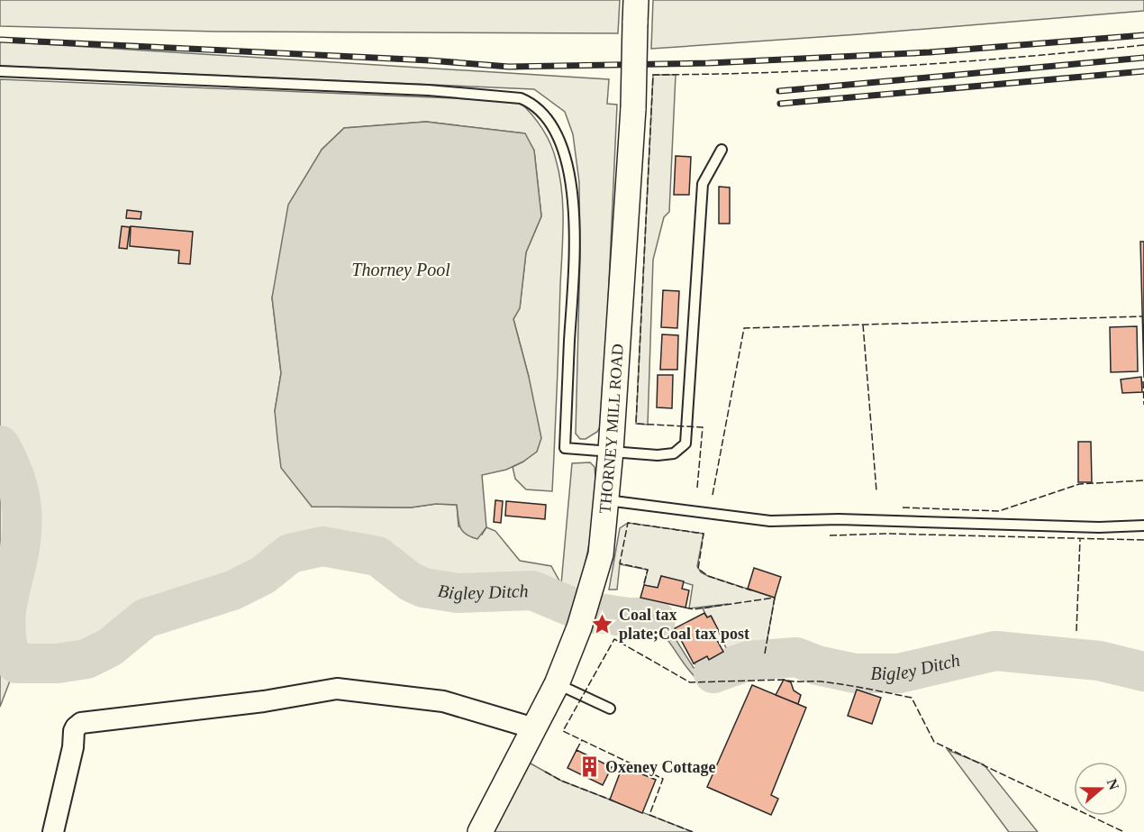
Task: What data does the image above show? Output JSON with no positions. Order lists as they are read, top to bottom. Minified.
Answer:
{"streets":{"street":["THORNEY MILL ROAD"]},"water":["Thorney Pool","Bigley Ditch"],"places":{"place":["Coal tax plate;Coal tax post"],"building":["Oxeney Cottage"]},"north":"right"}
